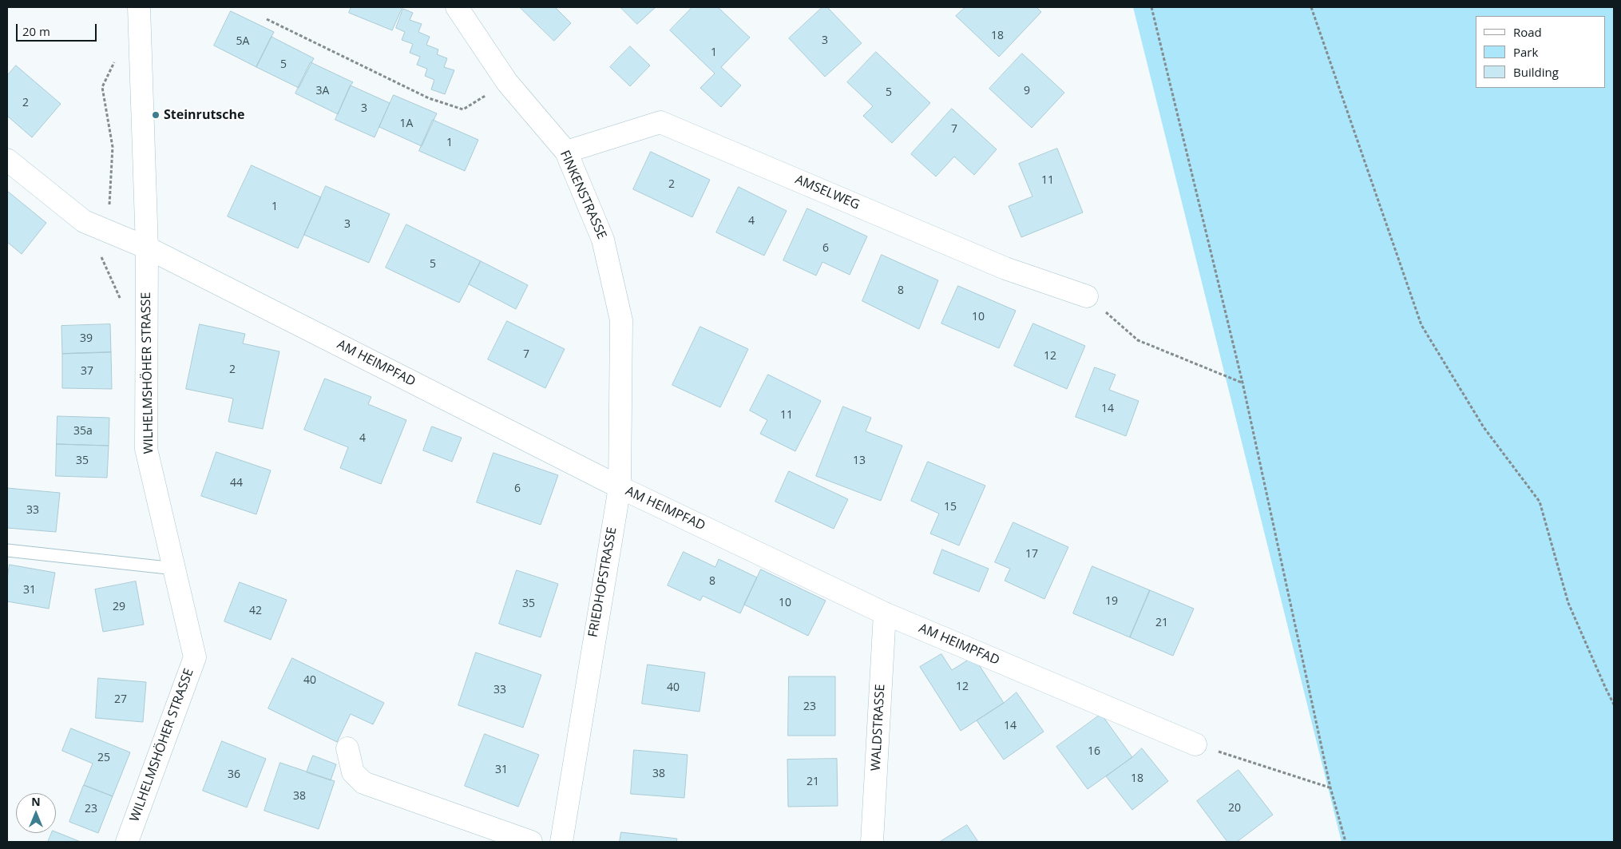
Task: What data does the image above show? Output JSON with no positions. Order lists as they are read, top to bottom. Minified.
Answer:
{"streets":{"street":["AMSELWEG","FINKENSTRASSE","AM HEIMPFAD","WILHELMSHÖHER STRASSE","FRIEDHOFSTRASSE","WALDSTRASSE"]},"crossings":[["AMSELWEG","FINKENSTRASSE"],["FINKENSTRASSE","FRIEDHOFSTRASSE"],["AM HEIMPFAD","WILHELMSHÖHER STRASSE"],["AM HEIMPFAD","FRIEDHOFSTRASSE"],["AM HEIMPFAD","WALDSTRASSE"]],"places":["Steinrutsche"],"house_numbers":["18","3","5A","1","5","3A","9","5","2","3","1A","7","1","11","2","1","4","3","6","5","8","10","39","7","12","2","37","14","11","35a","4","35","13","44","6","15","33","17","8","31","19","10","35","29","42","21","40","12","40","33","27","23","14","16","25","31","38","36","18","21","38","20","23"],"legend":["Road","Park","Building"],"scale_bar":"20 m","north":"top"}
